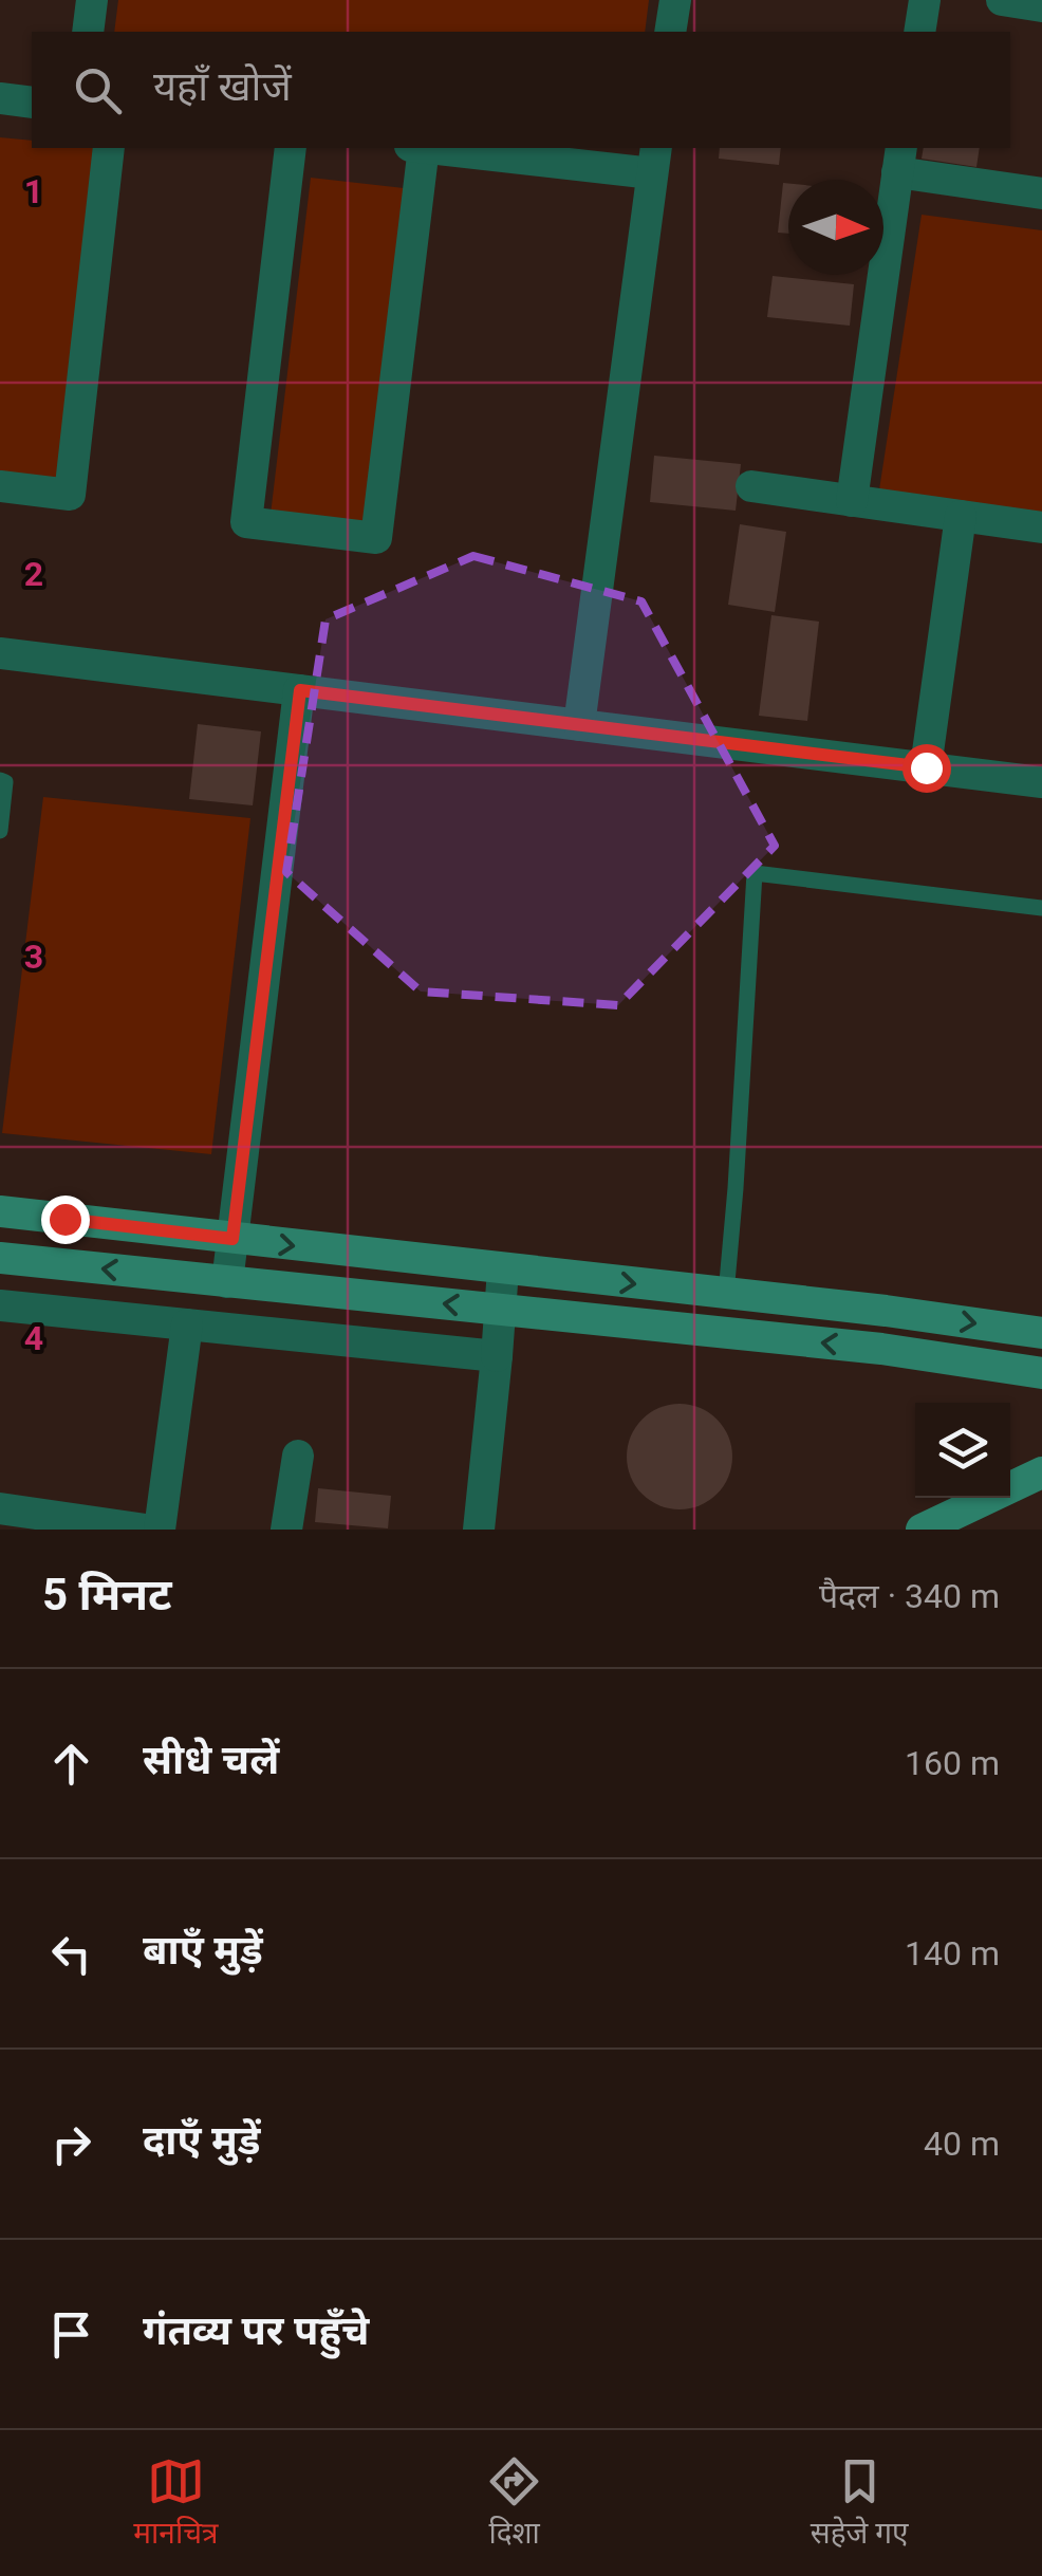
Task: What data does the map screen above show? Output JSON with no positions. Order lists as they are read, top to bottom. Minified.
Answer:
{"north":"right","page":{"search":"यहाँ खोजें","heading":["5 मिनट","पैदल · 340 m"],"list":[["सीधे चलें","160 m"],["बाएँ मुड़ें","140 m"],["दाएँ मुड़ें","40 m"],"गंतव्य पर पहुँचे"],"nav":["मानचित्र","दिशा","सहेजे गए"]},"grid":{"rows":["1","2","3","4"]}}
